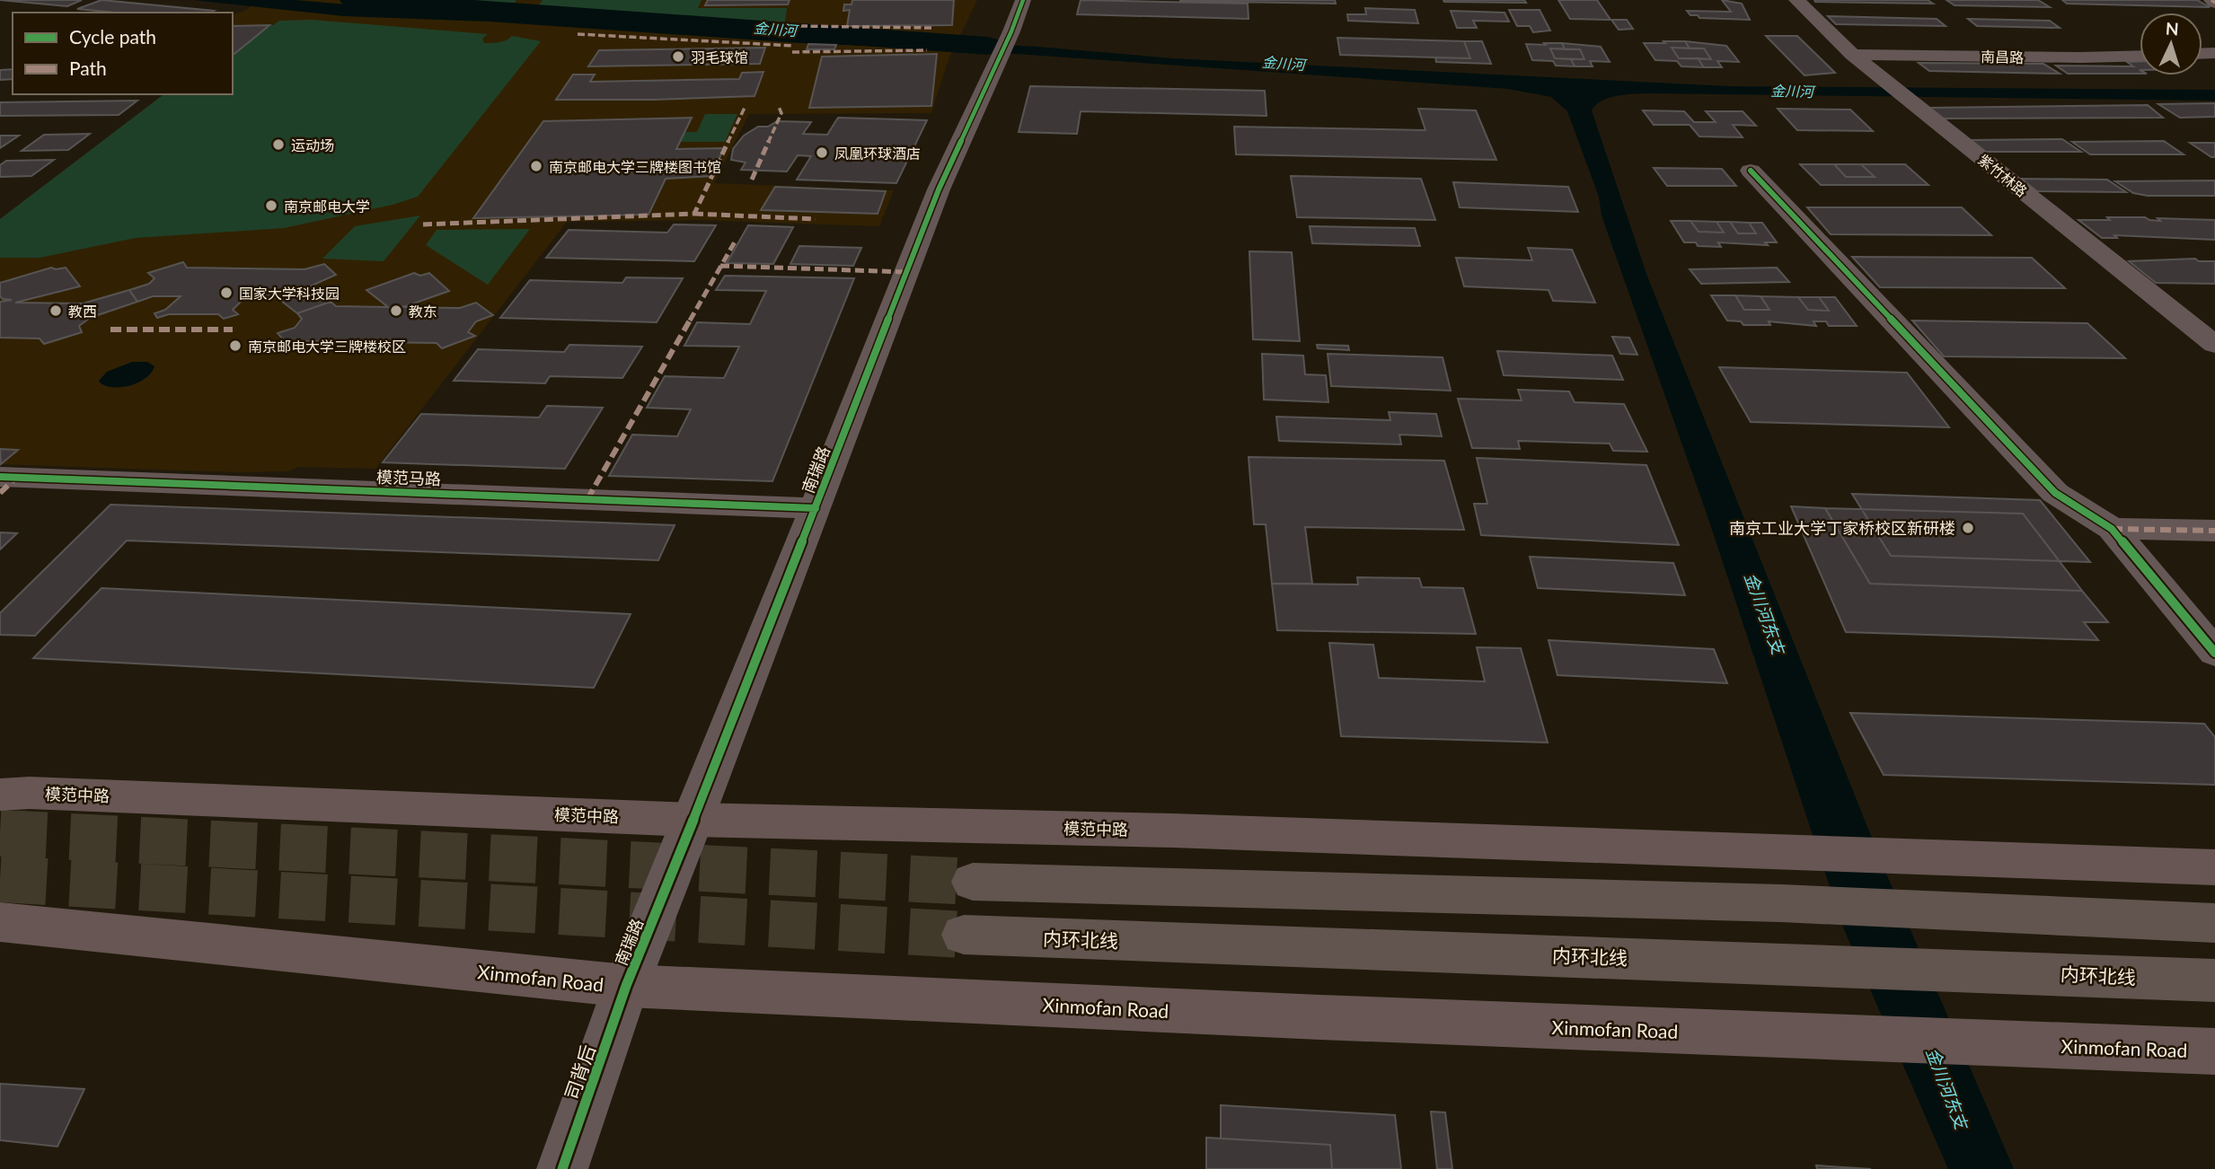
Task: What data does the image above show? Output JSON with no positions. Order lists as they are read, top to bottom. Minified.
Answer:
{"streets":{"highway":["内环北线"],"main road":["模范中路","Xinmofan Road"],"street":["南昌路","紫竹林路","南瑞路","模范马路","司背后"]},"crossings":[["南昌路","紫竹林路"],["南瑞路","模范马路"],["南瑞路","模范中路"],["南瑞路","Xinmofan Road"],["南瑞路","司背后"],["Xinmofan Road","司背后"]],"water":["金川河","金川河东支"],"places":["羽毛球馆","运动场","凤凰环球酒店","南京邮电大学三牌楼图书馆","南京邮电大学","国家大学科技园","教西","教东","南京邮电大学三牌楼校区","南京工业大学丁家桥校区新研楼"],"legend":["Cycle path","Path"],"north":"top"}
